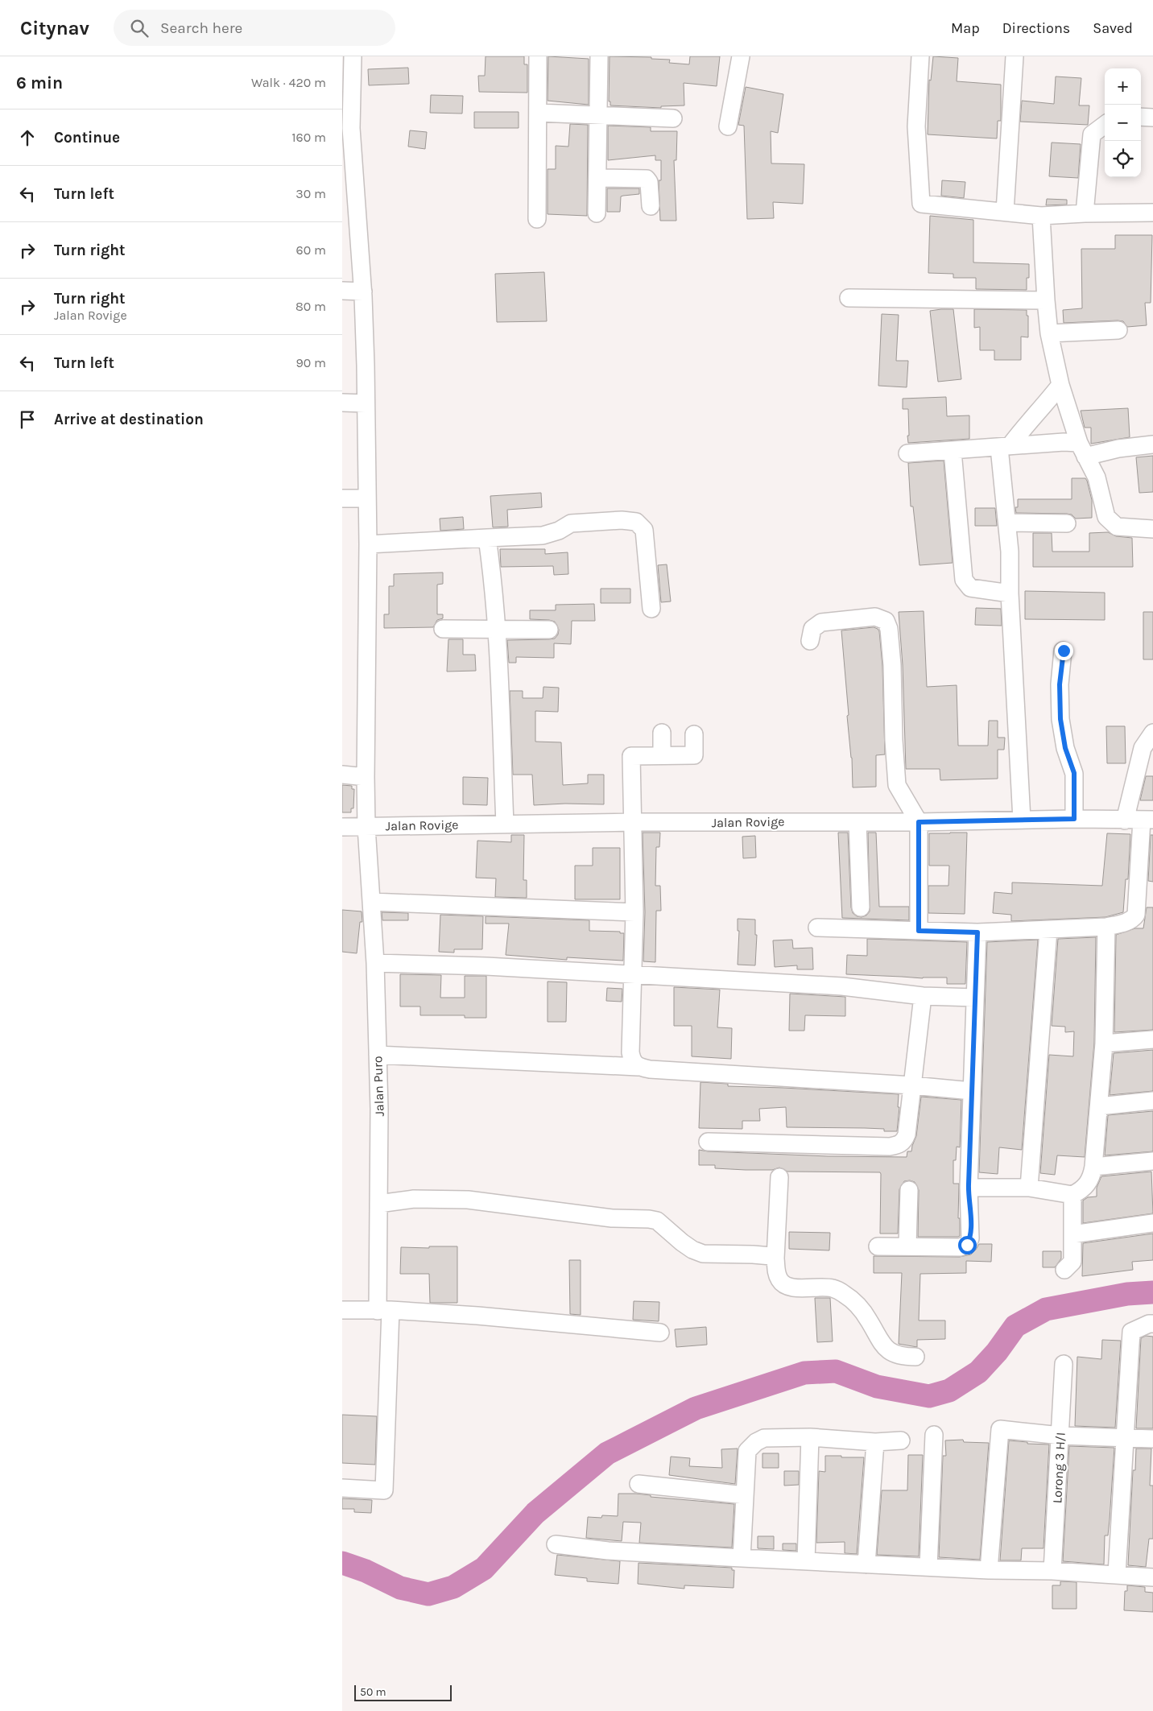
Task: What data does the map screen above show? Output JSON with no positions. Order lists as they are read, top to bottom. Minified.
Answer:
{"streets":{"street":["Jalan Rovige","Jalan Puro","Lorong 3 H/I"]},"crossings":[["Jalan Rovige","Jalan Puro"]],"scale_bar":"50 m","page":{"header":"Citynav","search":"Search here","nav":["Map","Directions","Saved"],"heading":["6 min","Walk · 420 m"],"map_buttons":["+","−"],"list":[["Continue","160 m"],["Turn left","30 m"],["Turn right","60 m"],["Turn right","Jalan Rovige","80 m"],["Turn left","90 m"],"Arrive at destination"],"scale":"50 m"}}
